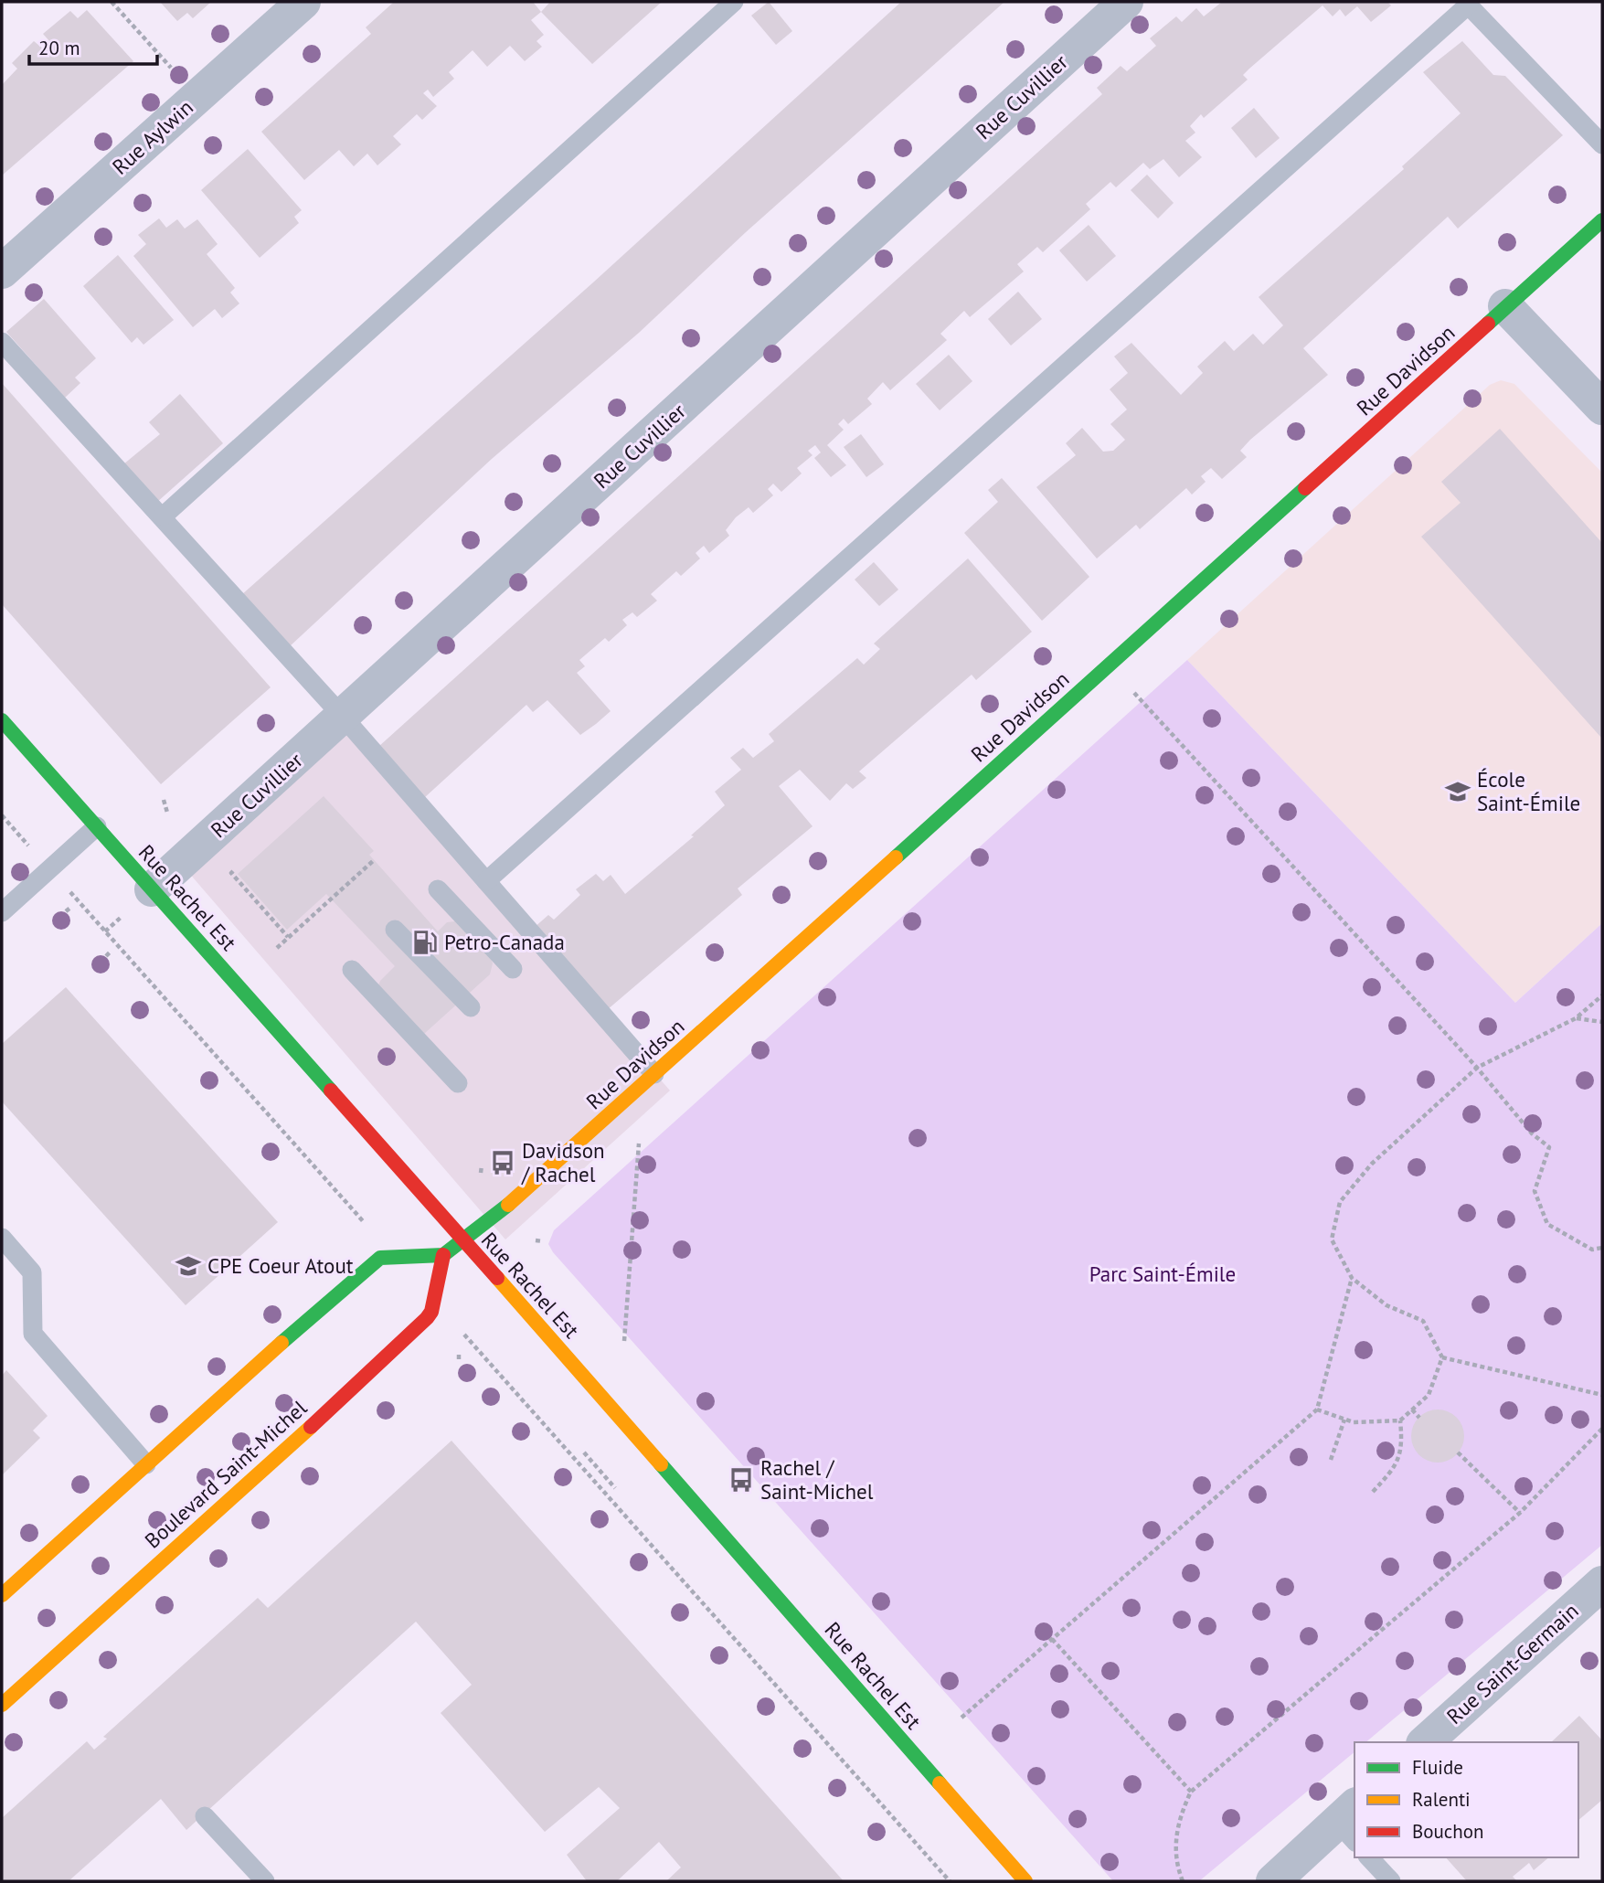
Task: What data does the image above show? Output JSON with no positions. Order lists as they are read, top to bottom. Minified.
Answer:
{"streets":{"main road":["Rue Davidson","Rue Rachel Est","Boulevard Saint-Michel"],"street":["Rue Cuvillier","Rue Aylwin","Rue Saint-Germain"]},"crossings":[["Rue Cuvillier","Rue Rachel Est"],["Rue Davidson","Rue Rachel Est"]],"parks":["Parc Saint-Émile"],"places":{"school or university":["École Saint-Émile","CPE Coeur Atout"],"fuel station":["Petro-Canada"],"bus stop":["Davidson / Rachel","Rachel / Saint-Michel"]},"legend":["Fluide","Ralenti","Bouchon"],"scale_bar":"20 m"}
